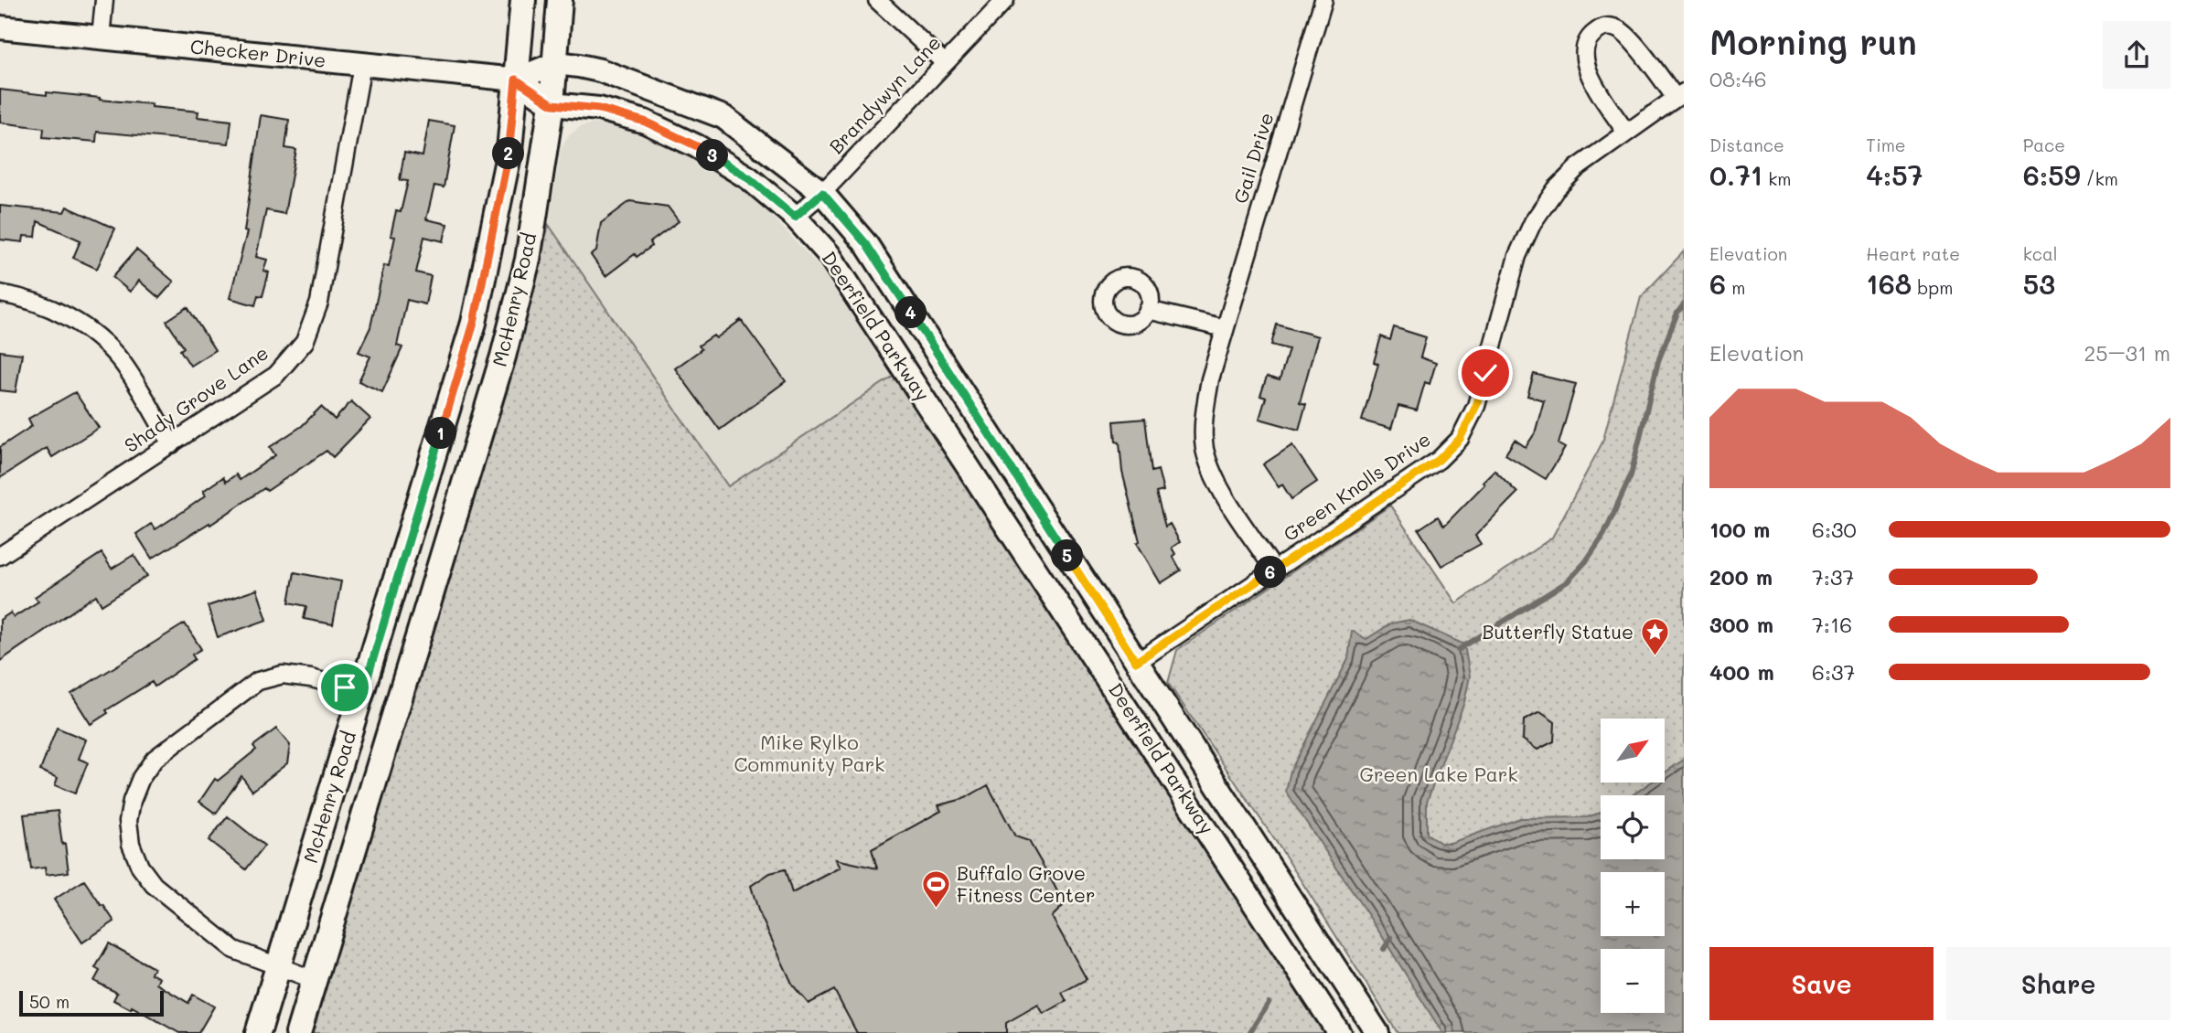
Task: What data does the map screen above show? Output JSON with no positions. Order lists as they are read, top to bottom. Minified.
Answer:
{"streets":{"main road":["Checker Drive","McHenry Road","Deerfield Parkway"],"street":["Brandywyn Lane","Gail Drive","Shady Grove Lane","Green Knolls Drive"]},"crossings":[["Checker Drive","McHenry Road"],["Checker Drive","Deerfield Parkway"],["Checker Drive","Shady Grove Lane"],["Brandywyn Lane","Deerfield Parkway"],["Gail Drive","Green Knolls Drive"],["McHenry Road","Deerfield Parkway"],["Deerfield Parkway","Green Knolls Drive"]],"parks":["Mike Rylko Community Park","Green Lake Park"],"places":{"place":["Butterfly Statue"],"sports":["Buffalo Grove Fitness Center"]},"scale_bar":"50 m","north":"top right","page":{"heading":["Morning run","08:46"],"stats":[["Distance","0.71 km"],["Time","4:57"],["Pace","6:59 /km"],["Elevation","6 m"],["Heart rate","168 bpm"],["kcal","53"]],"pins":["2","3","4","1","5","6"],"chart":["Elevation","25–31 m"],"list":[{"name":"100 m","note":"6:30"},{"name":"200 m","note":"7:37"},{"name":"300 m","note":"7:16"},{"name":"400 m","note":"6:37"}],"map_buttons":["+","−"],"buttons":["Save","Share"],"scale":"50 m"}}
